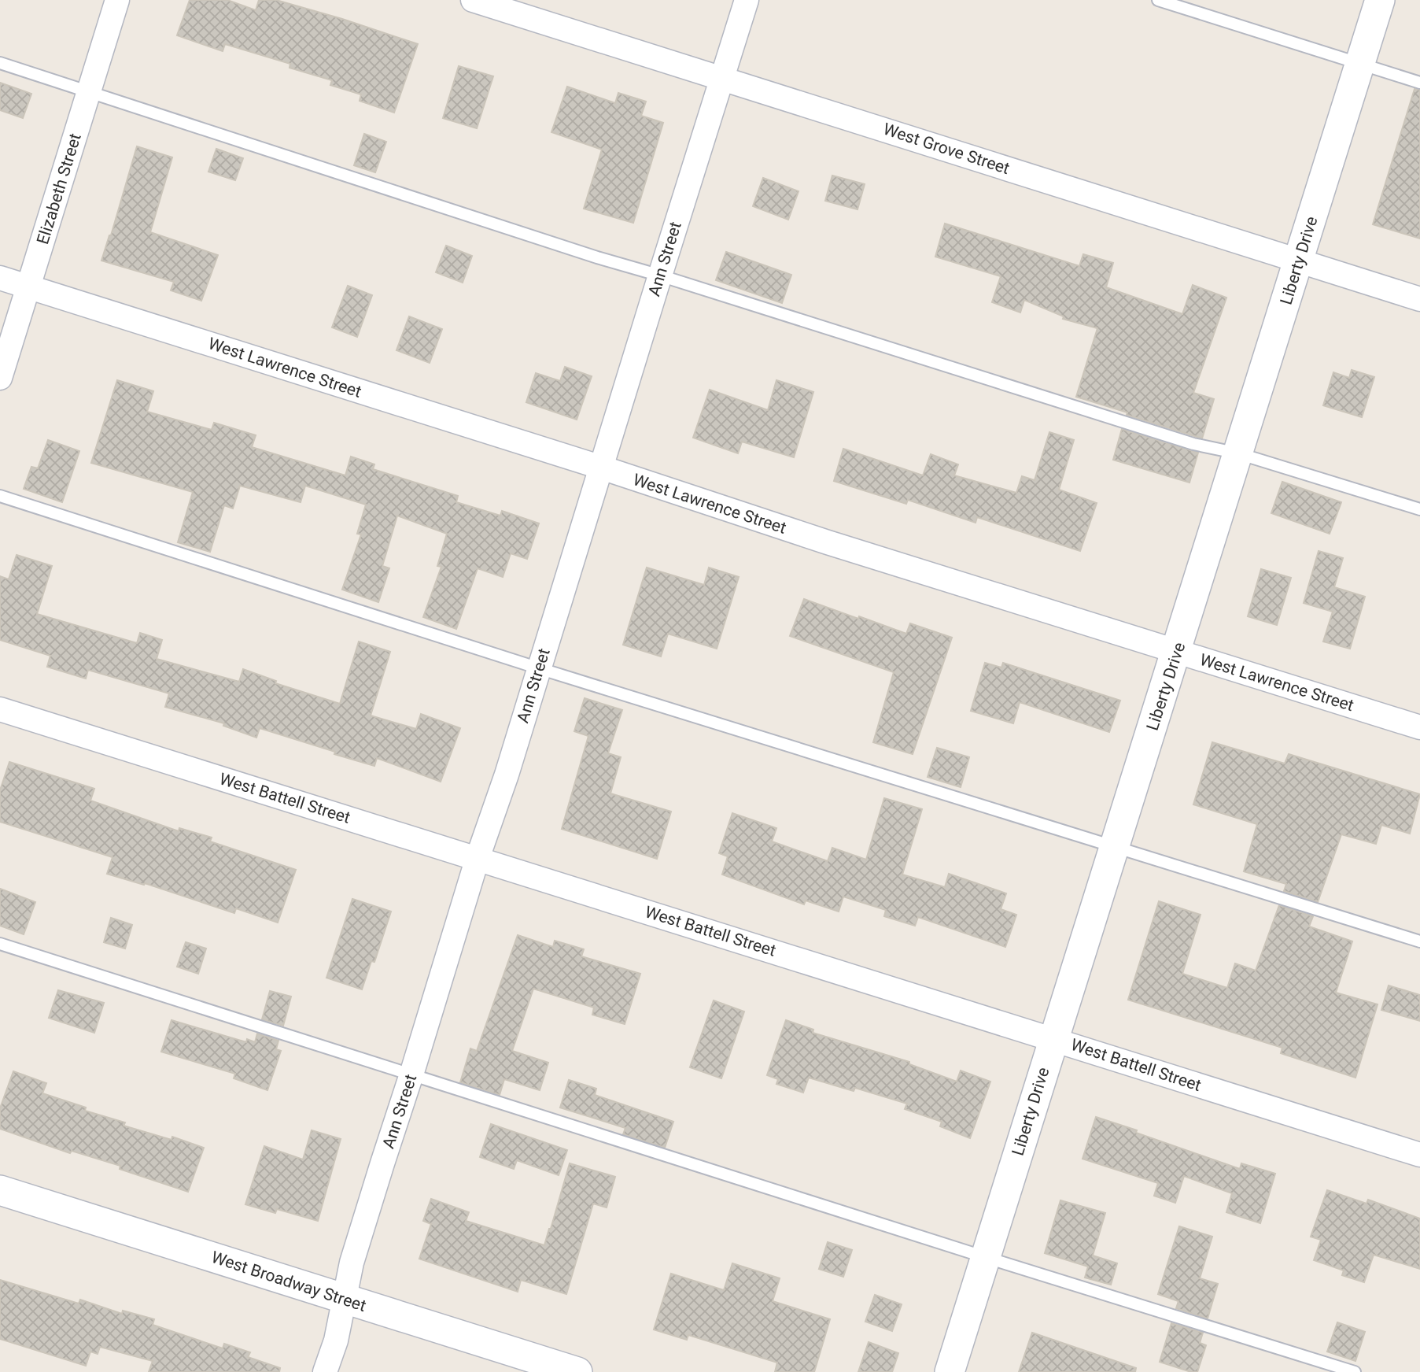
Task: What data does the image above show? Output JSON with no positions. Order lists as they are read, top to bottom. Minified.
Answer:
{"streets":{"street":["West Grove Street","Elizabeth Street","Ann Street","Liberty Drive","West Lawrence Street","West Battell Street","West Broadway Street"]},"crossings":[["West Grove Street","Ann Street"],["West Grove Street","Liberty Drive"],["Elizabeth Street","West Lawrence Street"],["Ann Street","West Lawrence Street"],["Ann Street","West Battell Street"],["Ann Street","West Broadway Street"],["Liberty Drive","West Lawrence Street"],["Liberty Drive","West Battell Street"]]}
